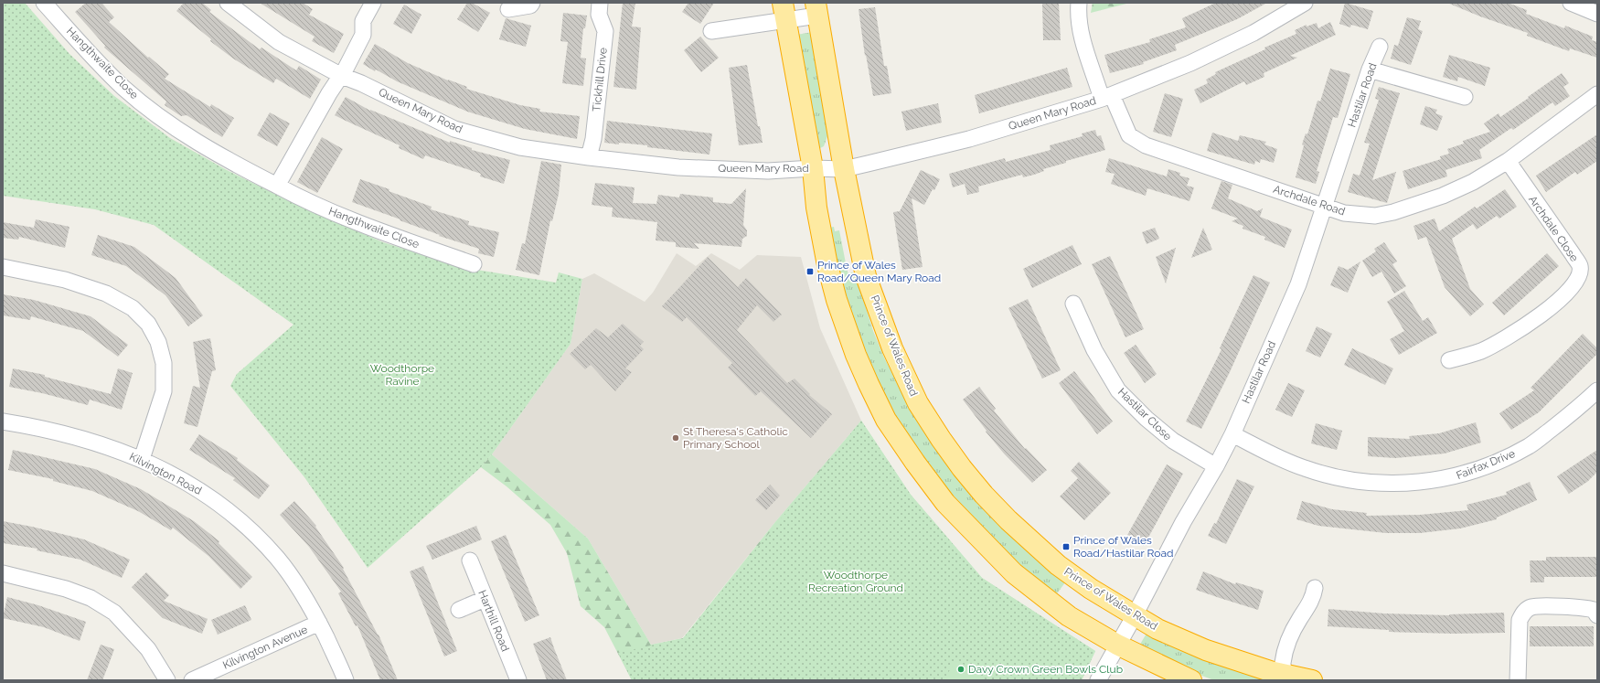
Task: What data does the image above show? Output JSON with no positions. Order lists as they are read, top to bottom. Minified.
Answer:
{"streets":{"highway":["Prince of Wales Road"],"street":["Hangthwaite Close","Tickhill Drive","Hastilar Road","Queen Mary Road","Archdale Road","Archdale Close","Hastilar Close","Fairfax Drive","Kilvington Road","Harthill Road","Kilvington Avenue"]},"crossings":[["Tickhill Drive","Queen Mary Road"],["Hastilar Road","Archdale Road"],["Hastilar Road","Prince of Wales Road"],["Hastilar Road","Hastilar Close"],["Hastilar Road","Fairfax Drive"],["Queen Mary Road","Archdale Road"],["Queen Mary Road","Prince of Wales Road"],["Archdale Road","Archdale Close"],["Kilvington Road","Kilvington Avenue"]],"parks":["Woodthorpe Ravine","Woodthorpe Recreation Ground"],"places":{"transit":["Prince of Wales Road/Queen Mary Road","Prince of Wales Road/Hastilar Road"],"other":["St Theresa's Catholic Primary School","Davy Crown Green Bowls Club"]}}
